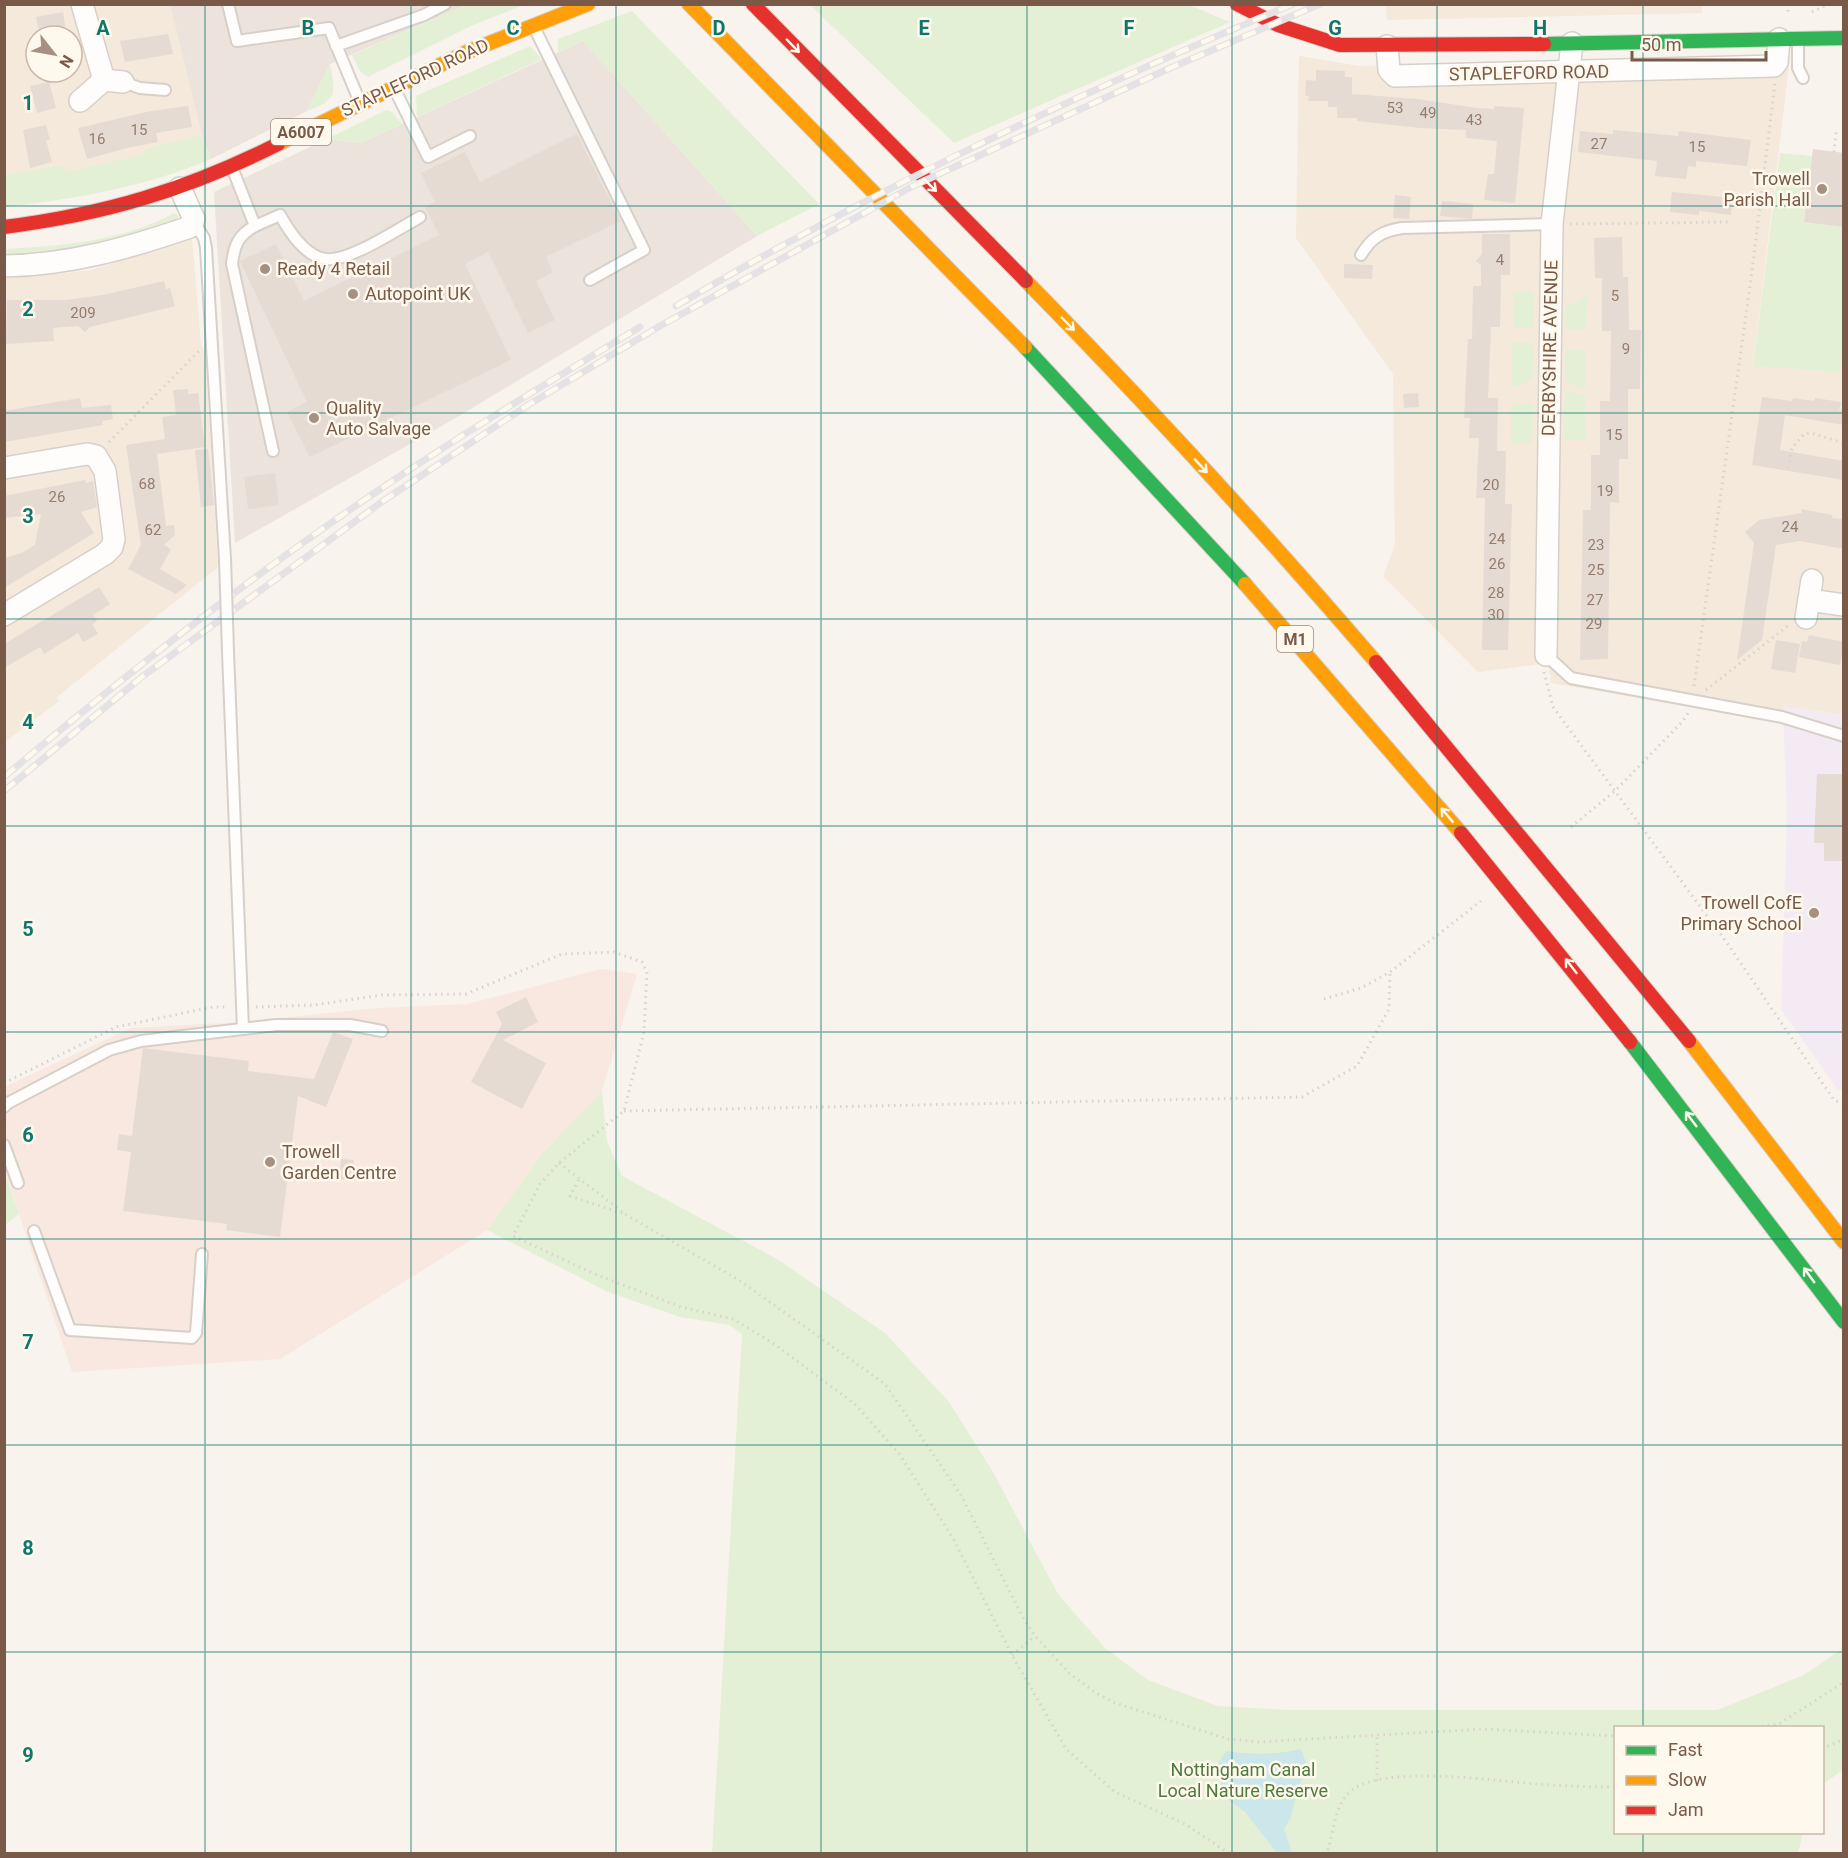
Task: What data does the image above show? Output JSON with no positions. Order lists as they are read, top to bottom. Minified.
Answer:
{"streets":{"main road":["STAPLEFORD ROAD","A6007","M1"],"street":["DERBYSHIRE AVENUE"]},"crossings":[["STAPLEFORD ROAD","DERBYSHIRE AVENUE"]],"parks":["Nottingham Canal Local Nature Reserve"],"places":["Trowell Parish Hall","Ready 4 Retail","Autopoint UK","Quality Auto Salvage","Trowell CofE Primary School","Trowell Garden Centre"],"house_numbers":["53","49","43","15","16","27","15","4","5","209","9","15","68","20","19","26","24","62","24","23","26","25","28","27","30","29"],"legend":["Fast","Slow","Jam"],"scale_bar":"50 m","north":"bottom right","grid":{"columns":["A","B","C","D","E","F","G","H"],"rows":["1","2","3","4","5","6","7","8","9"]}}
